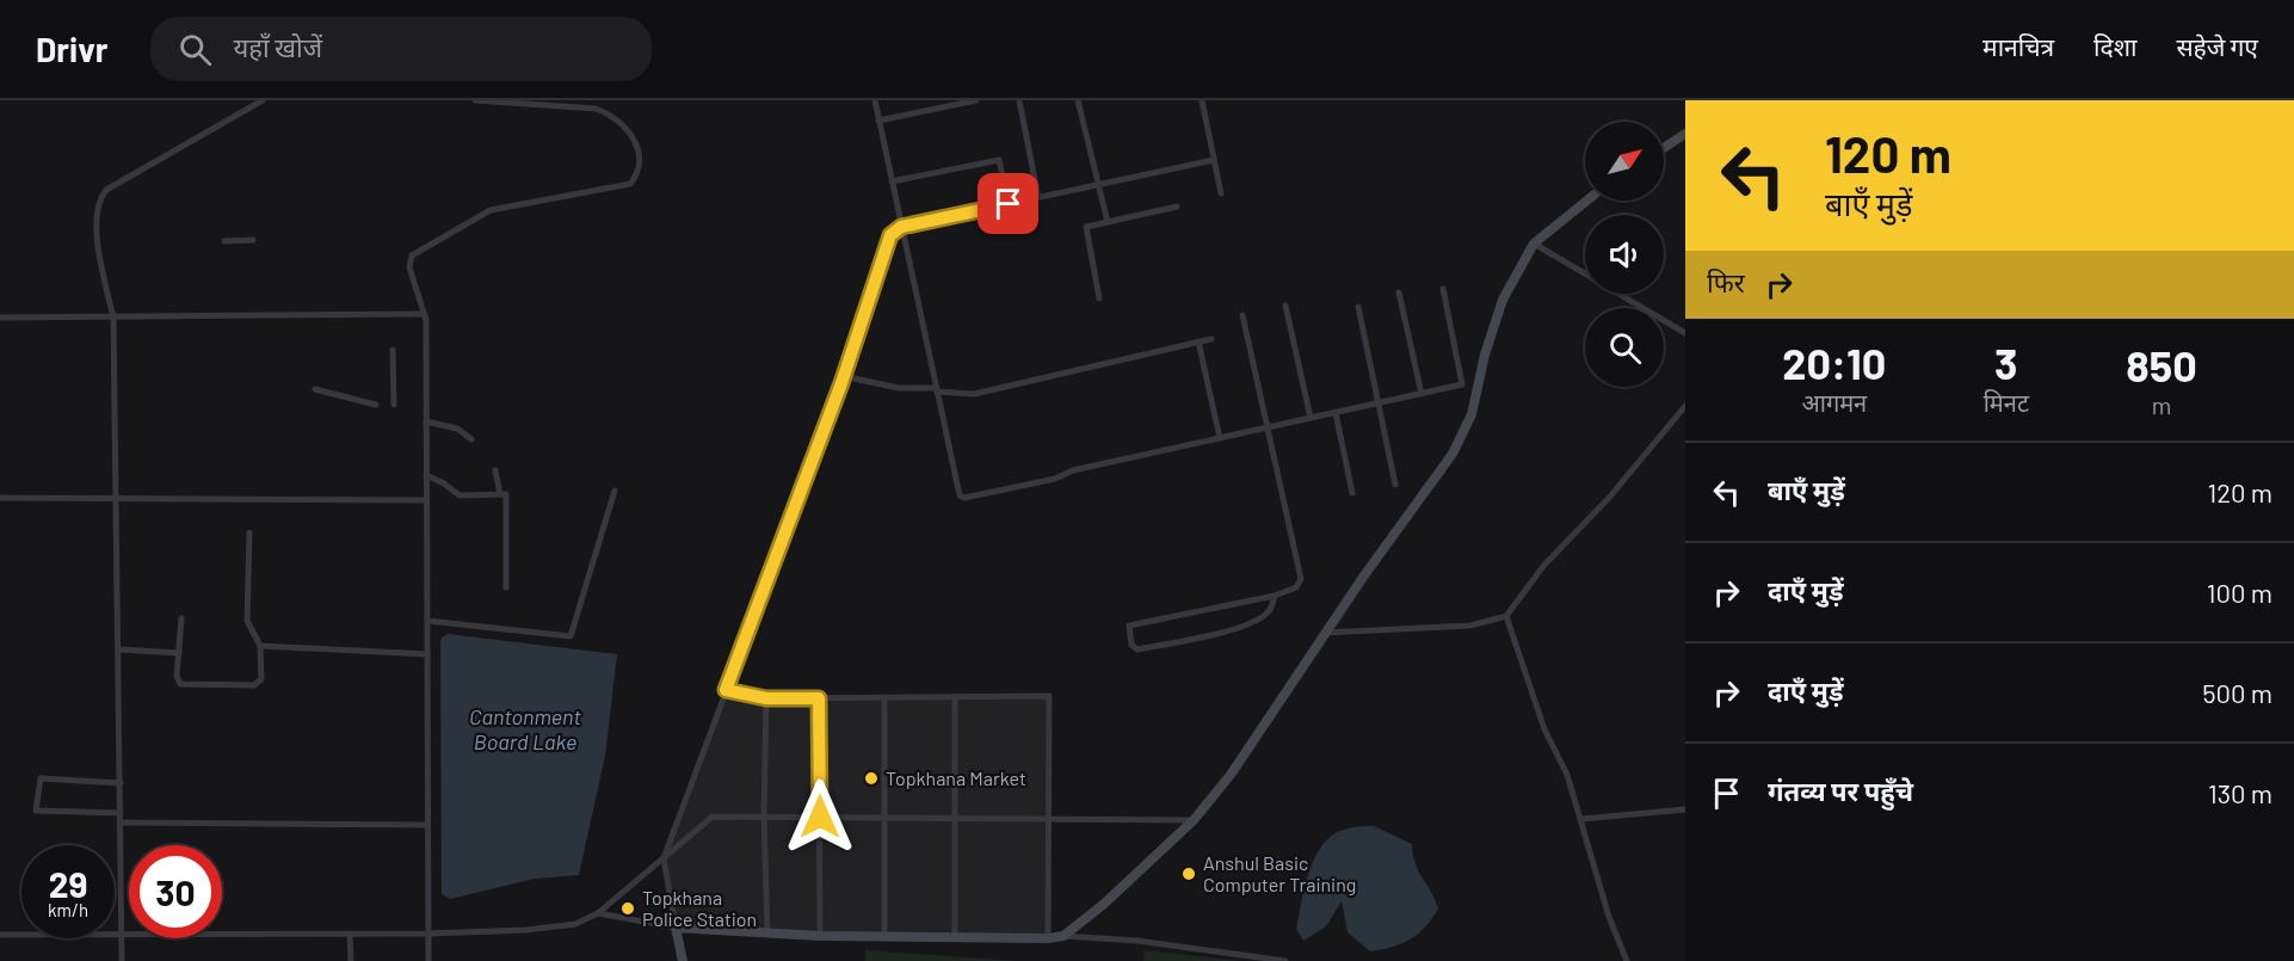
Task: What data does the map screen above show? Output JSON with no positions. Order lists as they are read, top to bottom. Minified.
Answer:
{"water":["Cantonment Board Lake"],"places":["Topkhana Market","Anshul Basic Computer Training","Topkhana Police Station"],"north":"top right","page":{"header":"Drivr","search":"यहाँ खोजें","nav":["मानचित्र","दिशा","सहेजे गए"],"turn":["120 m","बाएँ मुड़ें"],"then":"फिर","eta":["20:10","आगमन","3","मिनट","850","m"],"list":[{"name":"बाएँ मुड़ें","value":"120 m"},{"name":"दाएँ मुड़ें","value":"100 m"},{"name":"दाएँ मुड़ें","value":"500 m"},{"name":"गंतव्य पर पहुँचे","value":"130 m"}],"speed":"29 km/h","limit":"30"}}
